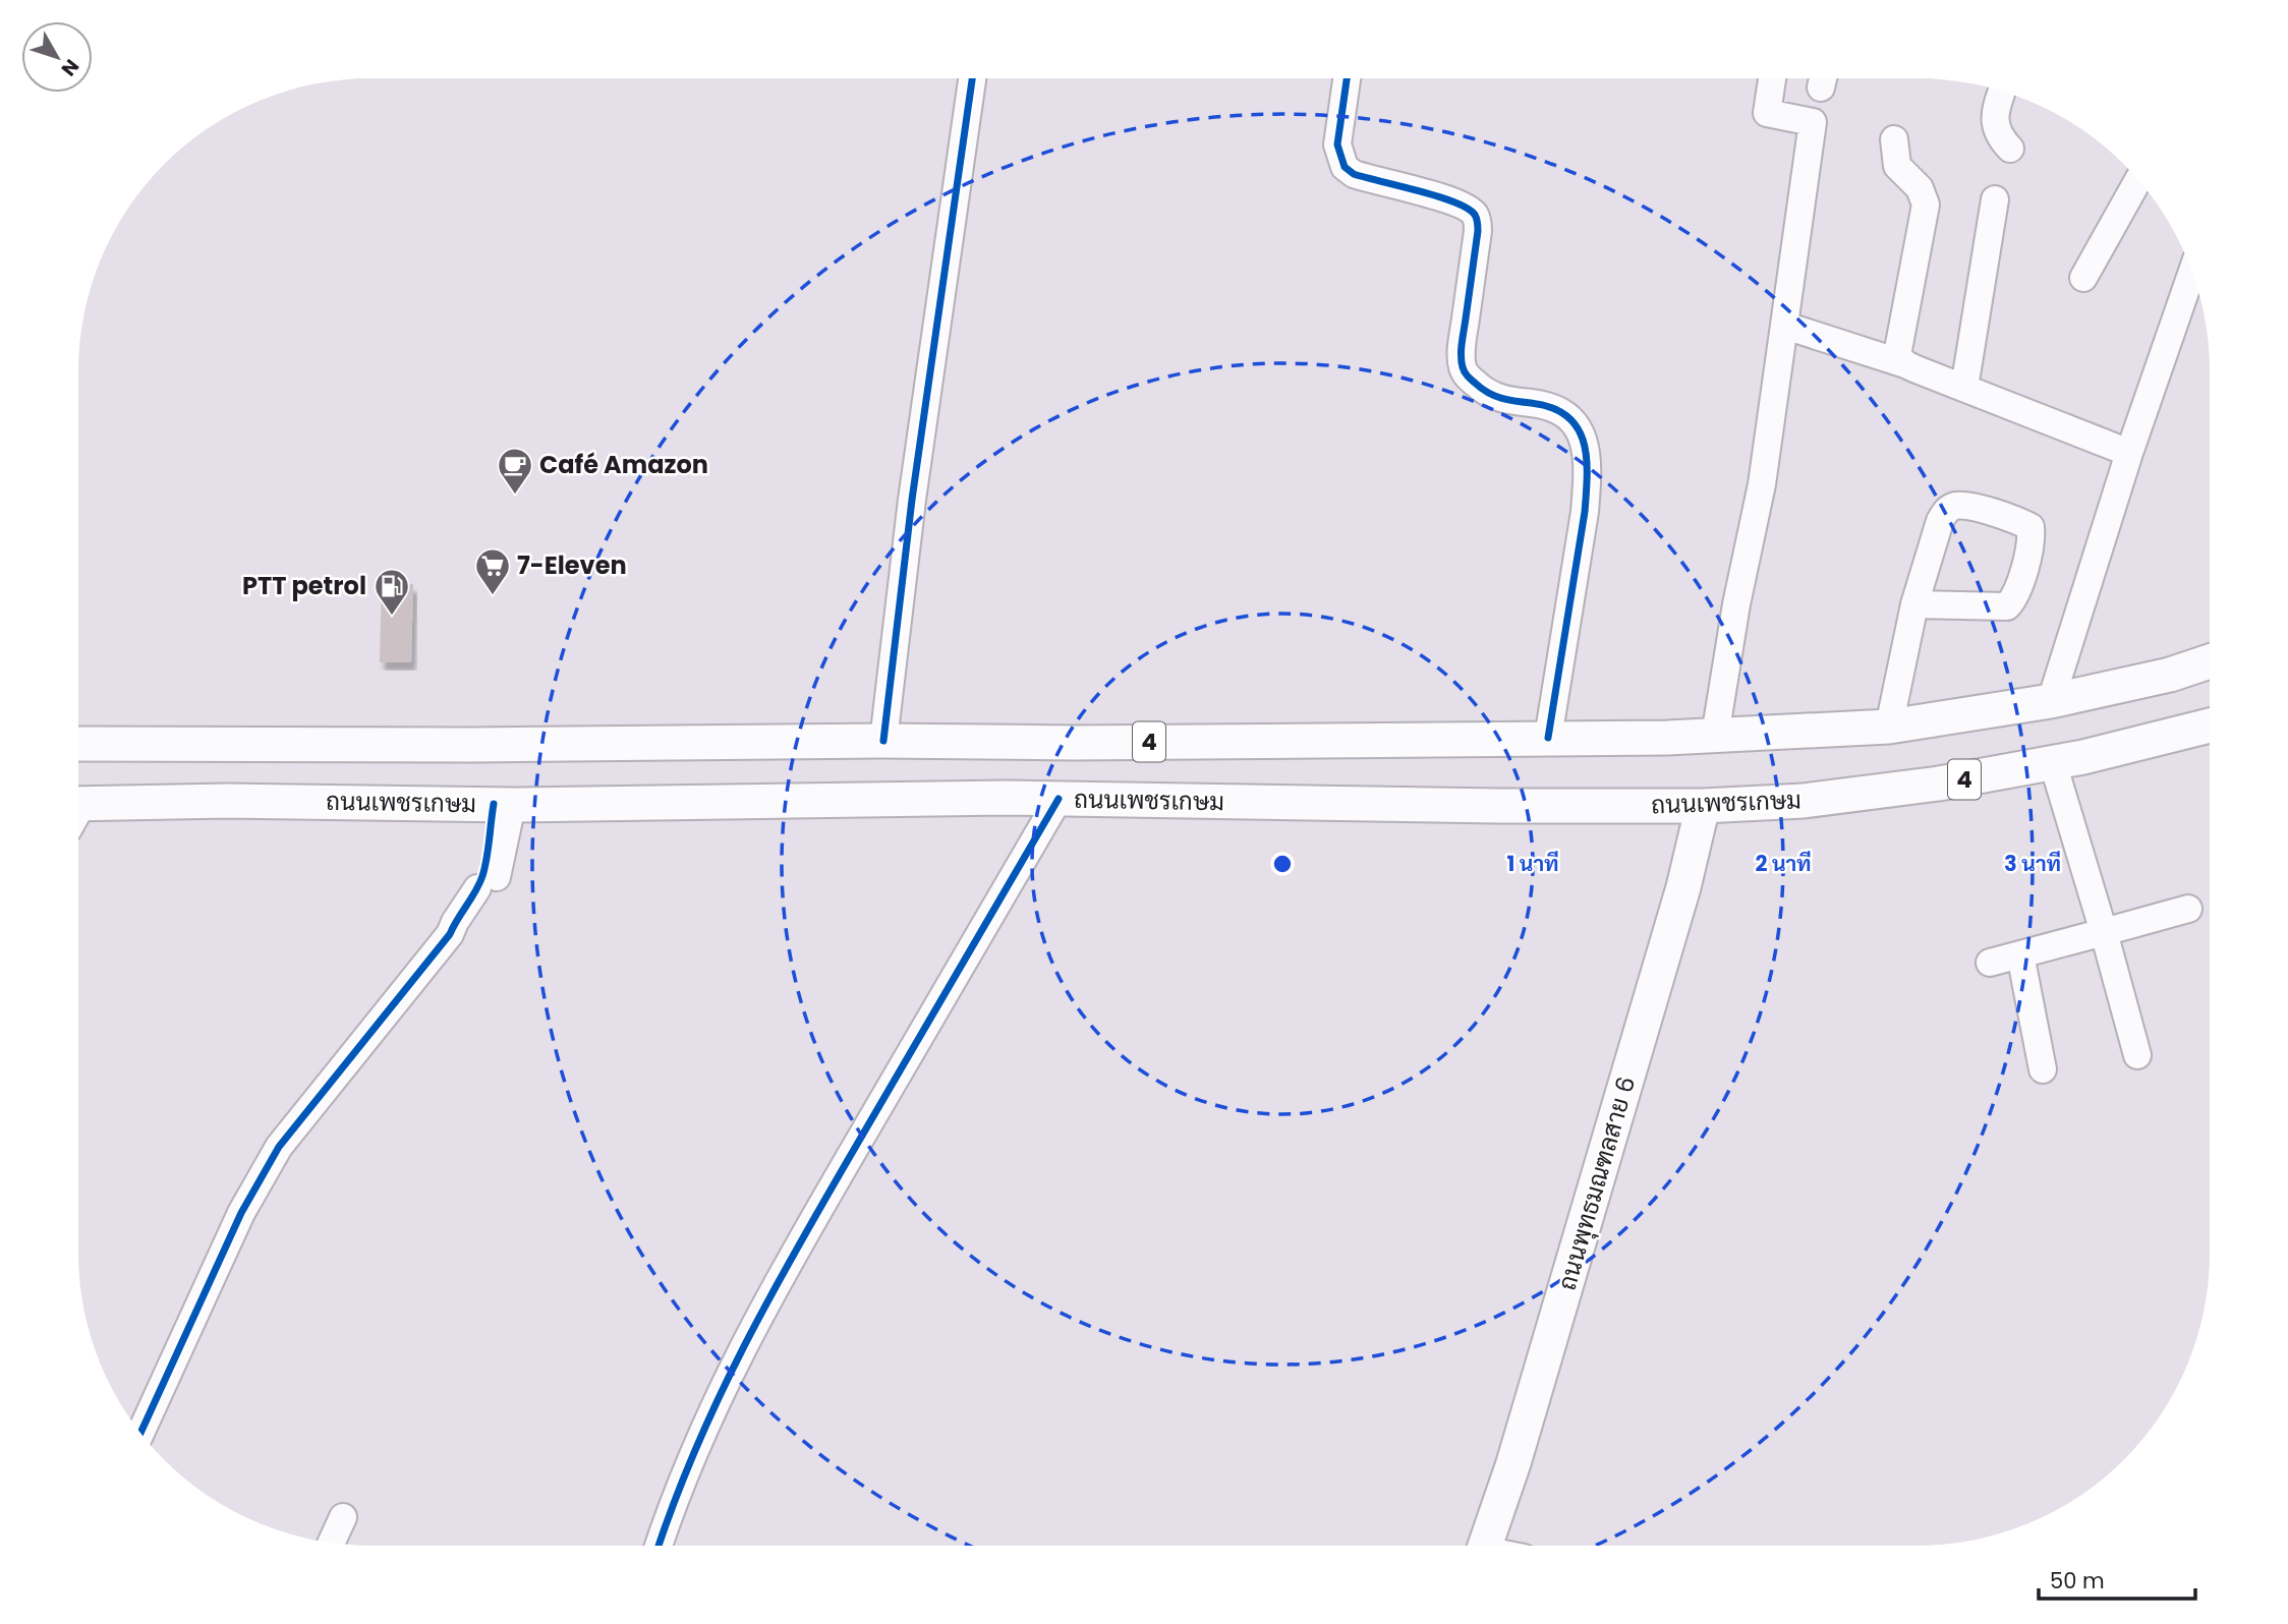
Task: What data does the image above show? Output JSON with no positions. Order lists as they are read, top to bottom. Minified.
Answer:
{"streets":{"main road":["4","ถนนเพชรเกษม","ถนนพุทธมณฑลสาย 6"]},"crossings":[["ถนนเพชรเกษม","ถนนพุทธมณฑลสาย 6"]],"places":{"cafe":["Café Amazon"],"supermarket":["7-Eleven"],"fuel station":["PTT petrol"]},"scale_bar":"50 m","north":"bottom right","rings":["1 นาที","2 นาที","3 นาที"]}
